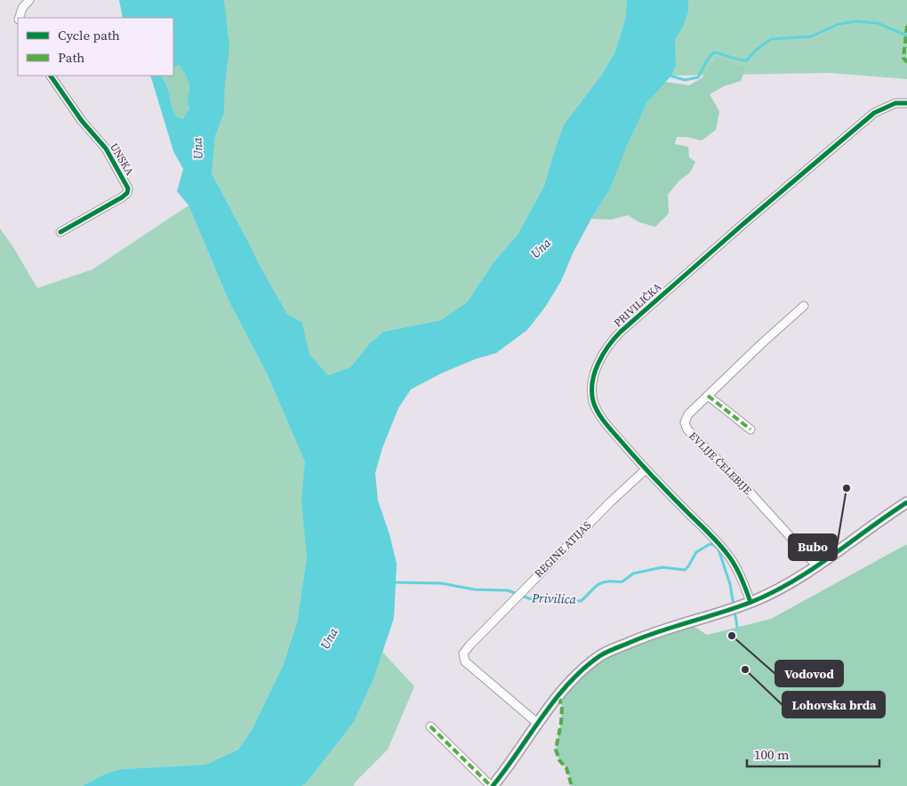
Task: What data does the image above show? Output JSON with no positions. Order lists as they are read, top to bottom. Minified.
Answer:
{"streets":{"street":["UNSKA","PRIVILIČKA","EVLIJE ČELEBIJE","REGINE ATIJAS"]},"crossings":[["PRIVILIČKA","REGINE ATIJAS"]],"water":["Una","Privilica"],"places":["Bubo","Vodovod","Lohovska brda"],"legend":["Cycle path","Path"],"scale_bar":"100 m"}
